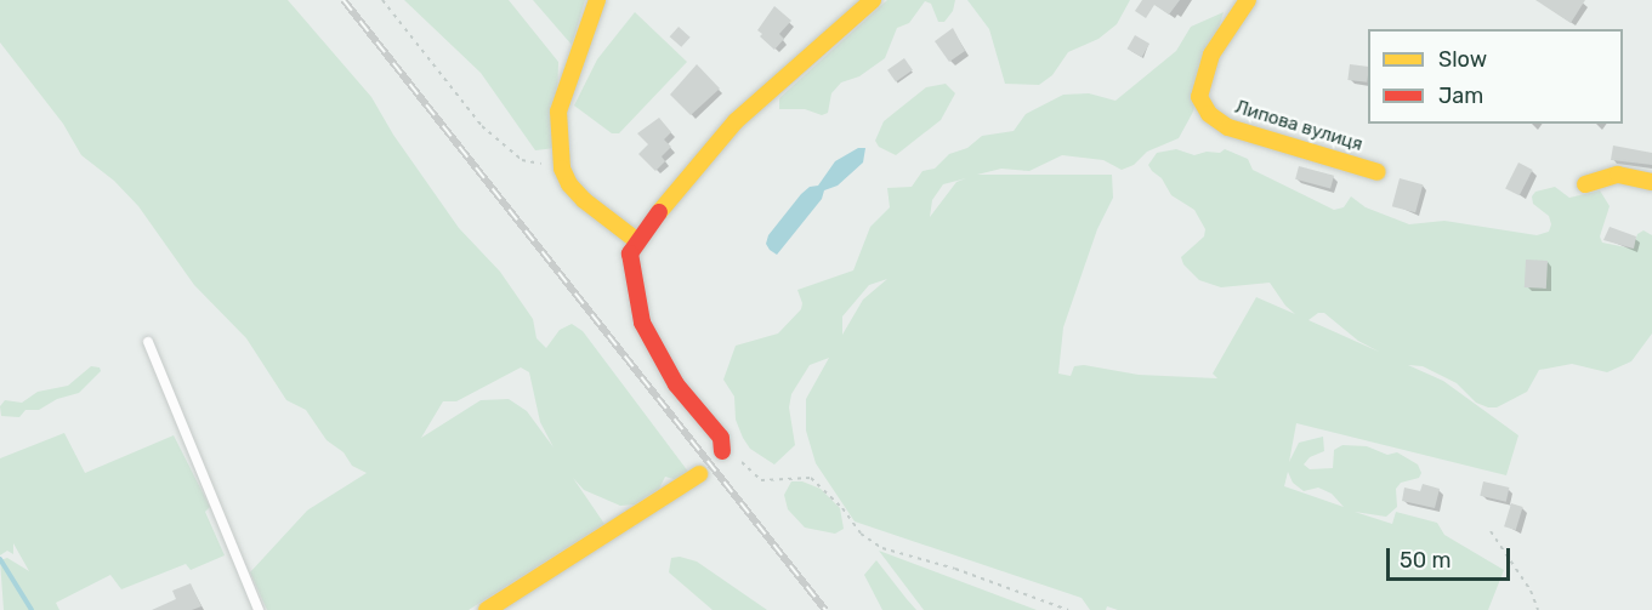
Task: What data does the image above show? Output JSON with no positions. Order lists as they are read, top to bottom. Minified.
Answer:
{"streets":{"street":["Липова вулиця"]},"legend":["Slow","Jam"],"scale_bar":"50 m"}
